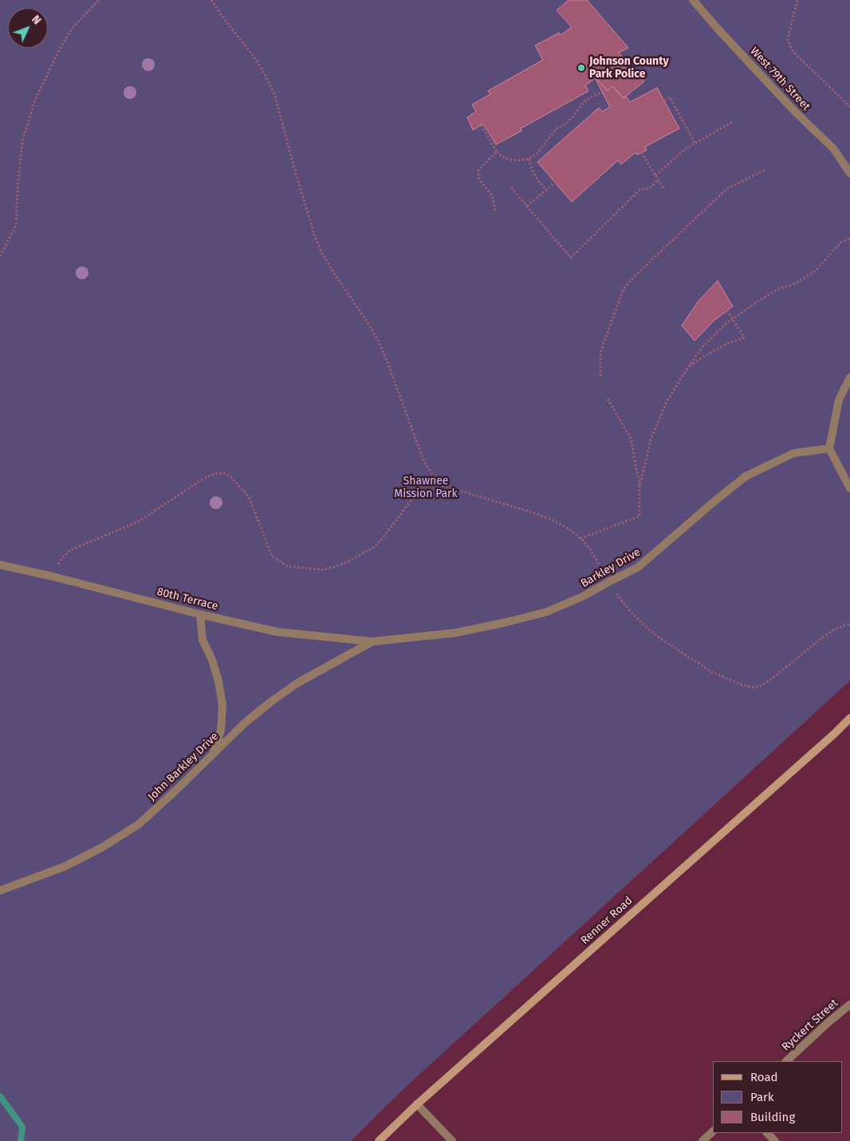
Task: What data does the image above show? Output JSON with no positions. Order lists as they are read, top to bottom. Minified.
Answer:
{"streets":{"main road":["Renner Road"],"street":["West 79th Street","Barkley Drive","80th Terrace","John Barkley Drive","Ryckert Street"]},"crossings":[["Barkley Drive","80th Terrace"],["Barkley Drive","John Barkley Drive"],["80th Terrace","John Barkley Drive"]],"parks":["Shawnee Mission Park"],"places":["Johnson County Park Police"],"legend":["Road","Park","Building"],"north":"top right"}
